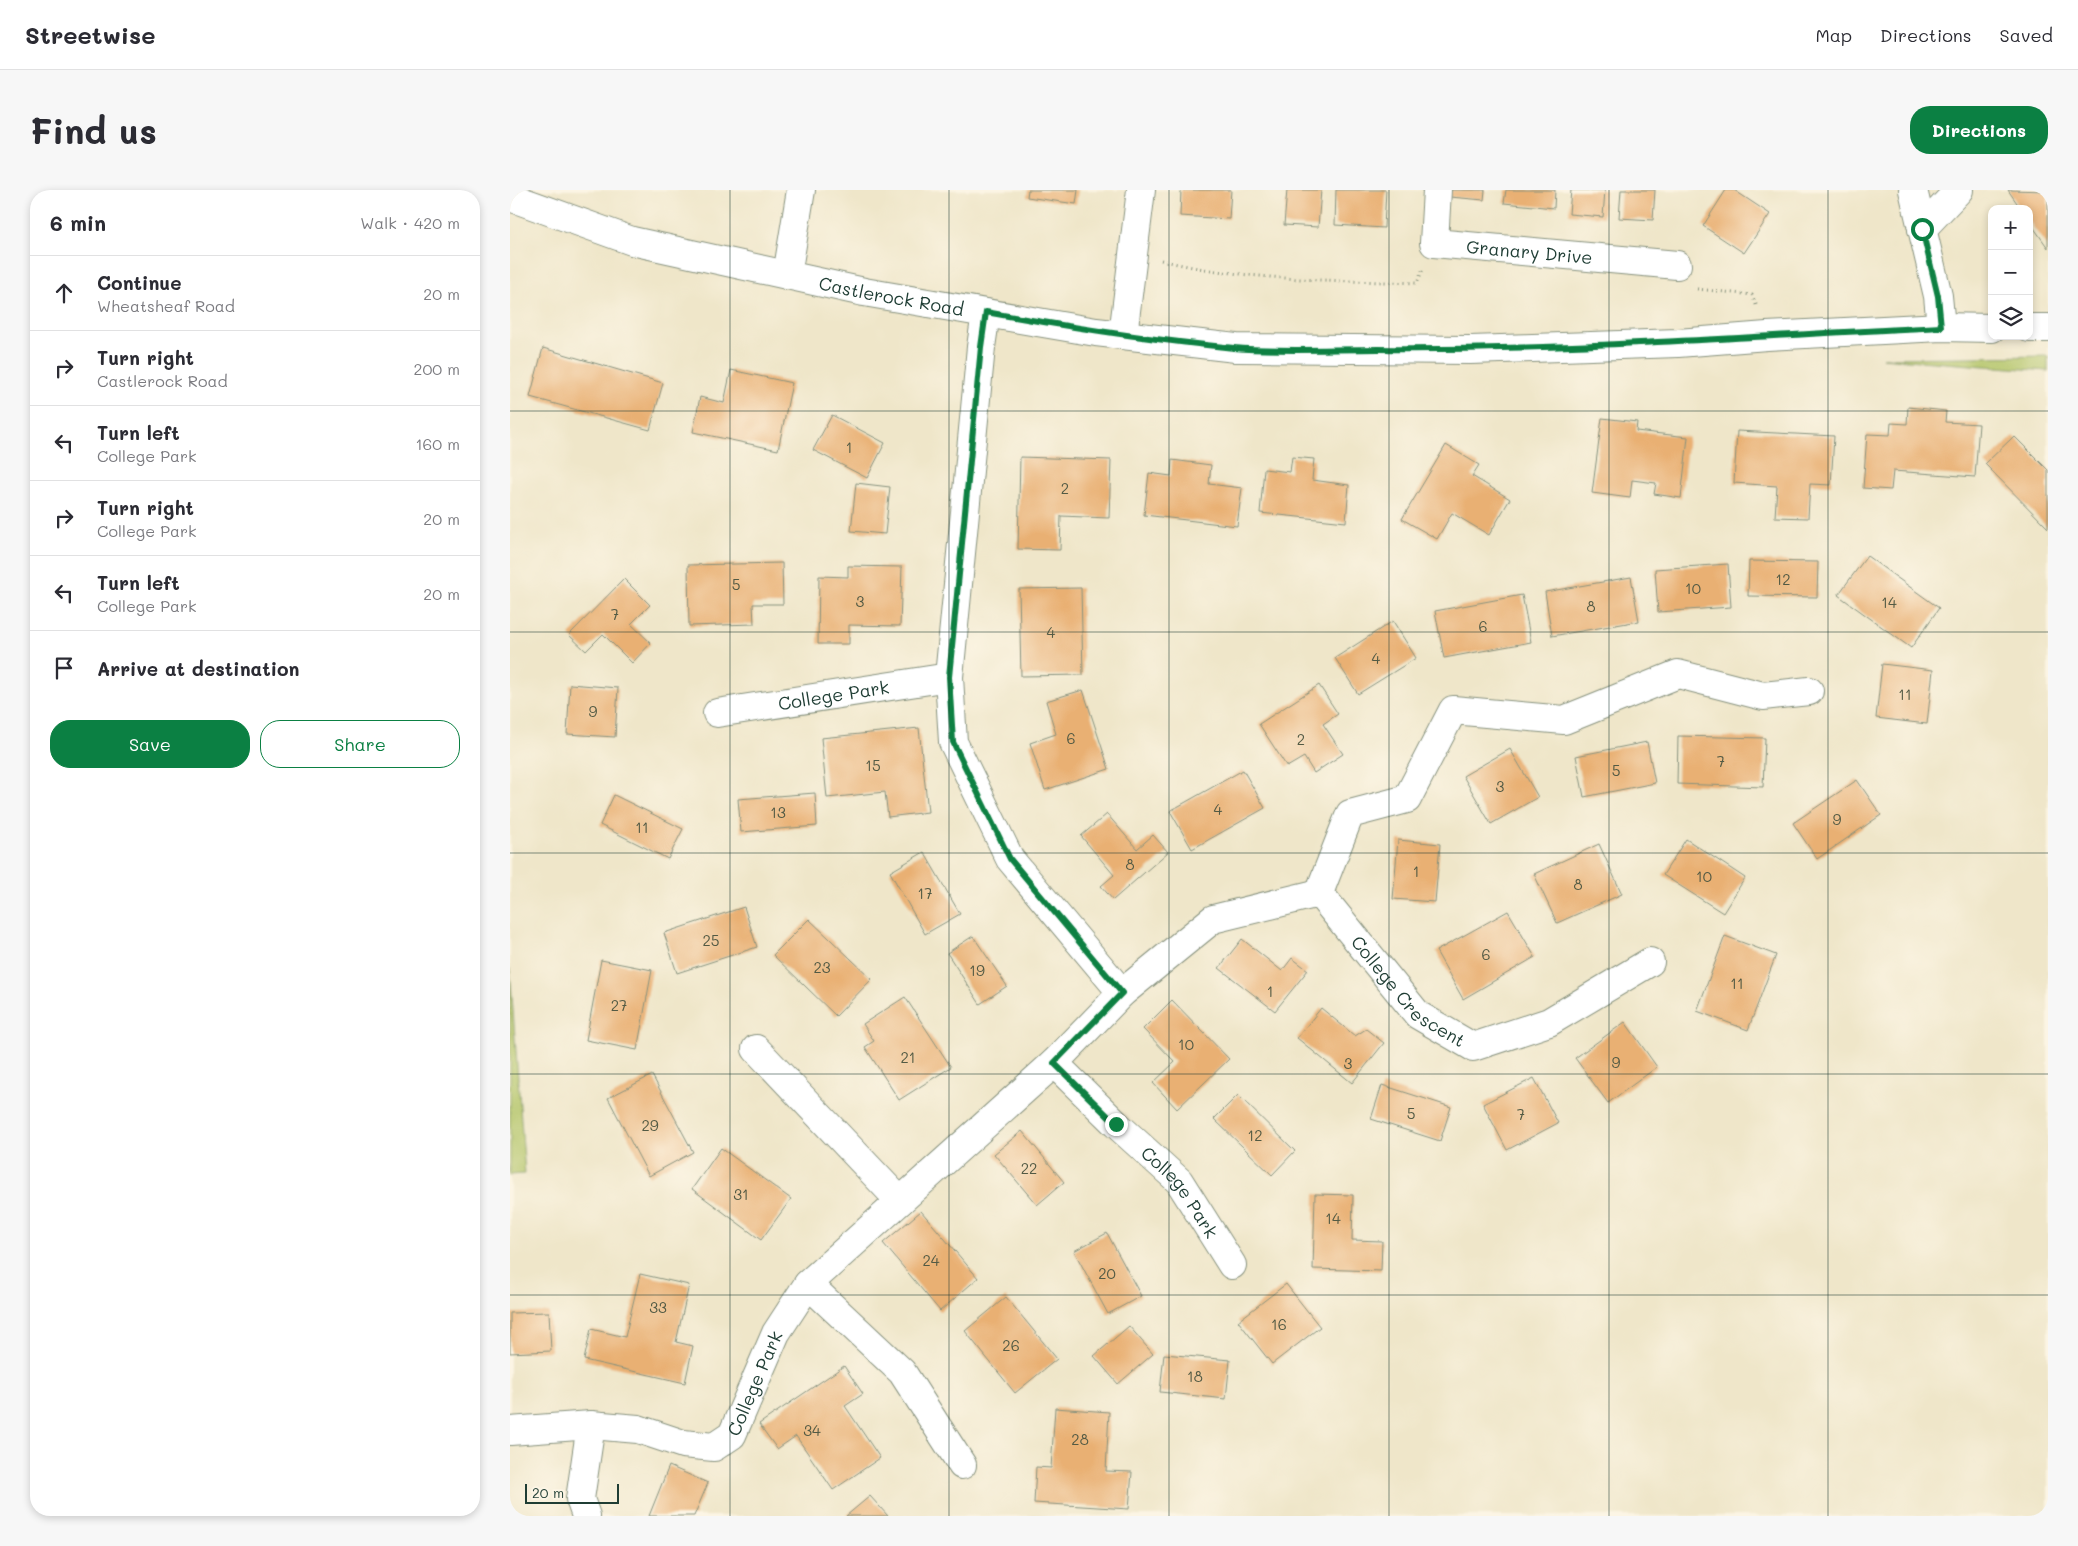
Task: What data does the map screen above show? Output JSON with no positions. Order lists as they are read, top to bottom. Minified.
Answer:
{"streets":{"street":["Granary Drive","Castlerock Road","College Park","College Crescent"]},"crossings":[["College Park","College Crescent"]],"house_numbers":["1","2","12","5","10","3","14","8","7","6","4","4","11","9","6","2","7","15","5","3","4","13","9","11","8","1","10","8","17","25","6","23","19","11","1","27","10","21","9","3","5","7","29","12","22","31","14","24","20","33","16","26","18","34","28"],"scale_bar":"20 m","page":{"header":"Streetwise","nav":["Map","Directions","Saved"],"buttons":["Directions",["Save","Share"]],"title":"Find us","heading":["6 min","Walk · 420 m"],"map_buttons":["+","−"],"list":[["Continue","Wheatsheaf Road","20 m"],["Turn right","Castlerock Road","200 m"],["Turn left","College Park","160 m"],["Turn right","College Park","20 m"],["Turn left","College Park","20 m"],"Arrive at destination"],"scale":"20 m"}}
